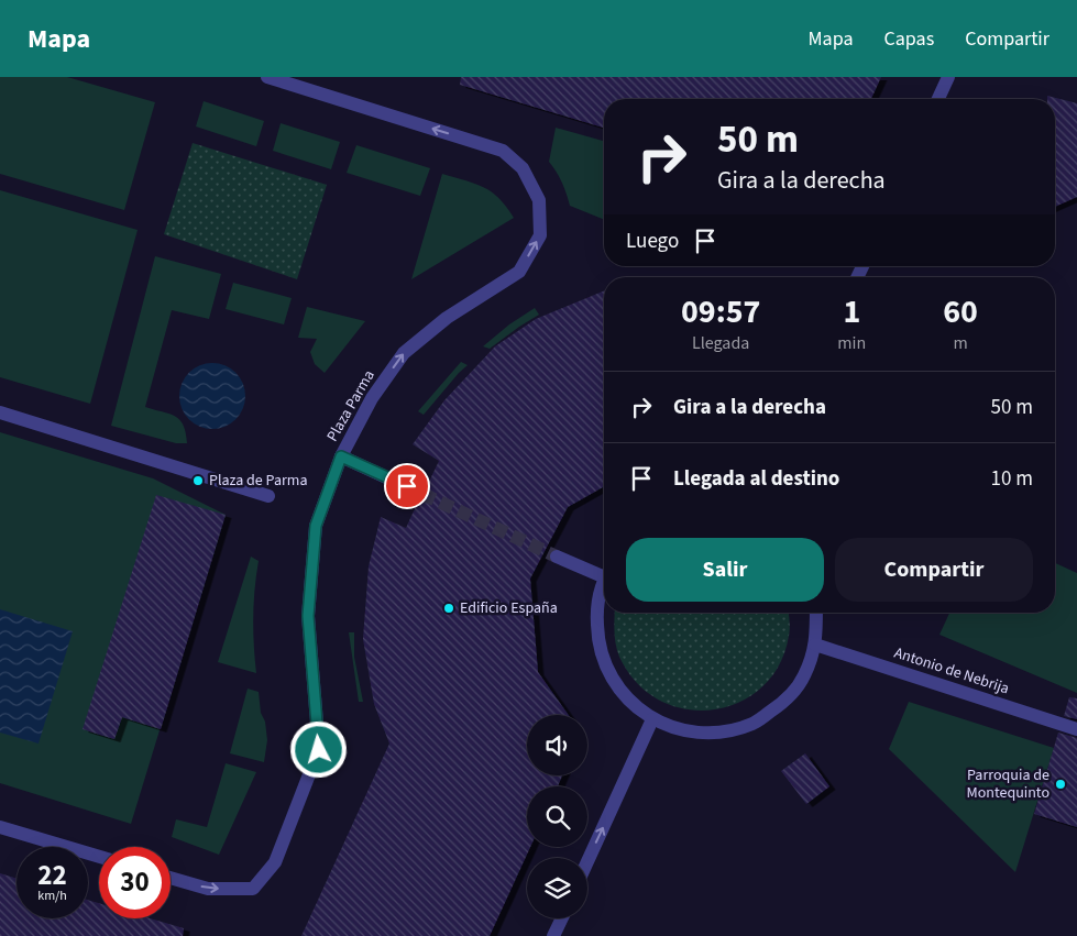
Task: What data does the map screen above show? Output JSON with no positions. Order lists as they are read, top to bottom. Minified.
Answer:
{"streets":{"street":["Plaza Parma","Antonio de Nebrija"]},"places":["Plaza de Parma","Edificio España","Parroquia de Montequinto"],"page":{"header":"Mapa","nav":["Mapa","Capas","Compartir"],"turn":["50 m","Gira a la derecha"],"then":"Luego","eta":["09:57","Llegada","1","min","60","m"],"list":[{"name":"Gira a la derecha","value":"50 m"},{"name":"Llegada al destino","value":"10 m"}],"buttons":["Salir","Compartir"],"speed":"22 km/h","limit":"30"}}
